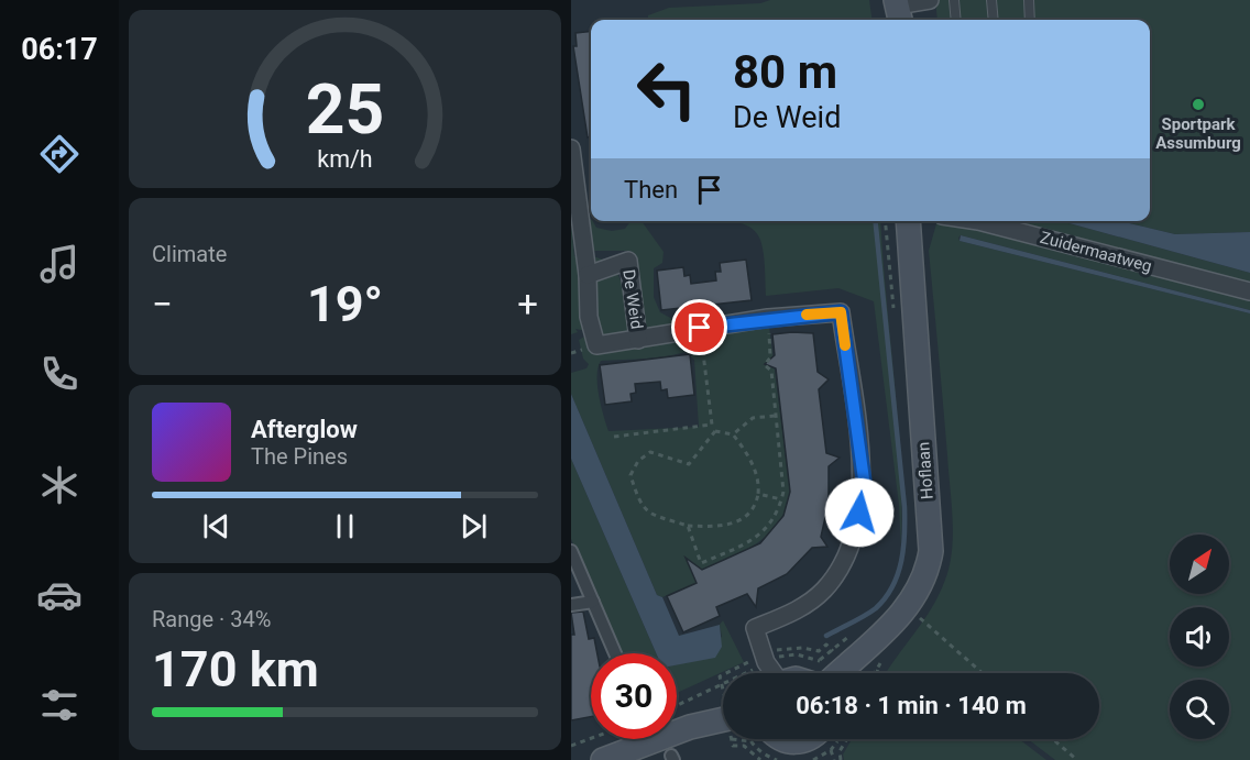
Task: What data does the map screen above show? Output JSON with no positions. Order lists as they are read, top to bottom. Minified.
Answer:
{"streets":{"main road":["Hoflaan"],"street":["Zuidermaatweg","De Weid"]},"places":["Sportpark Assumburg"],"north":"top right","page":{"tabs":"06:17","turn":["80 m","De Weid"],"then":"Then","tile":["Climate",["Range · 34%","170 km"]],"heat":["−","19°","+"],"song":["Afterglow","The Pines"],"limit":"30","trip":"06:18 · 1 min · 140 m","gauge":["25","km/h"]}}
